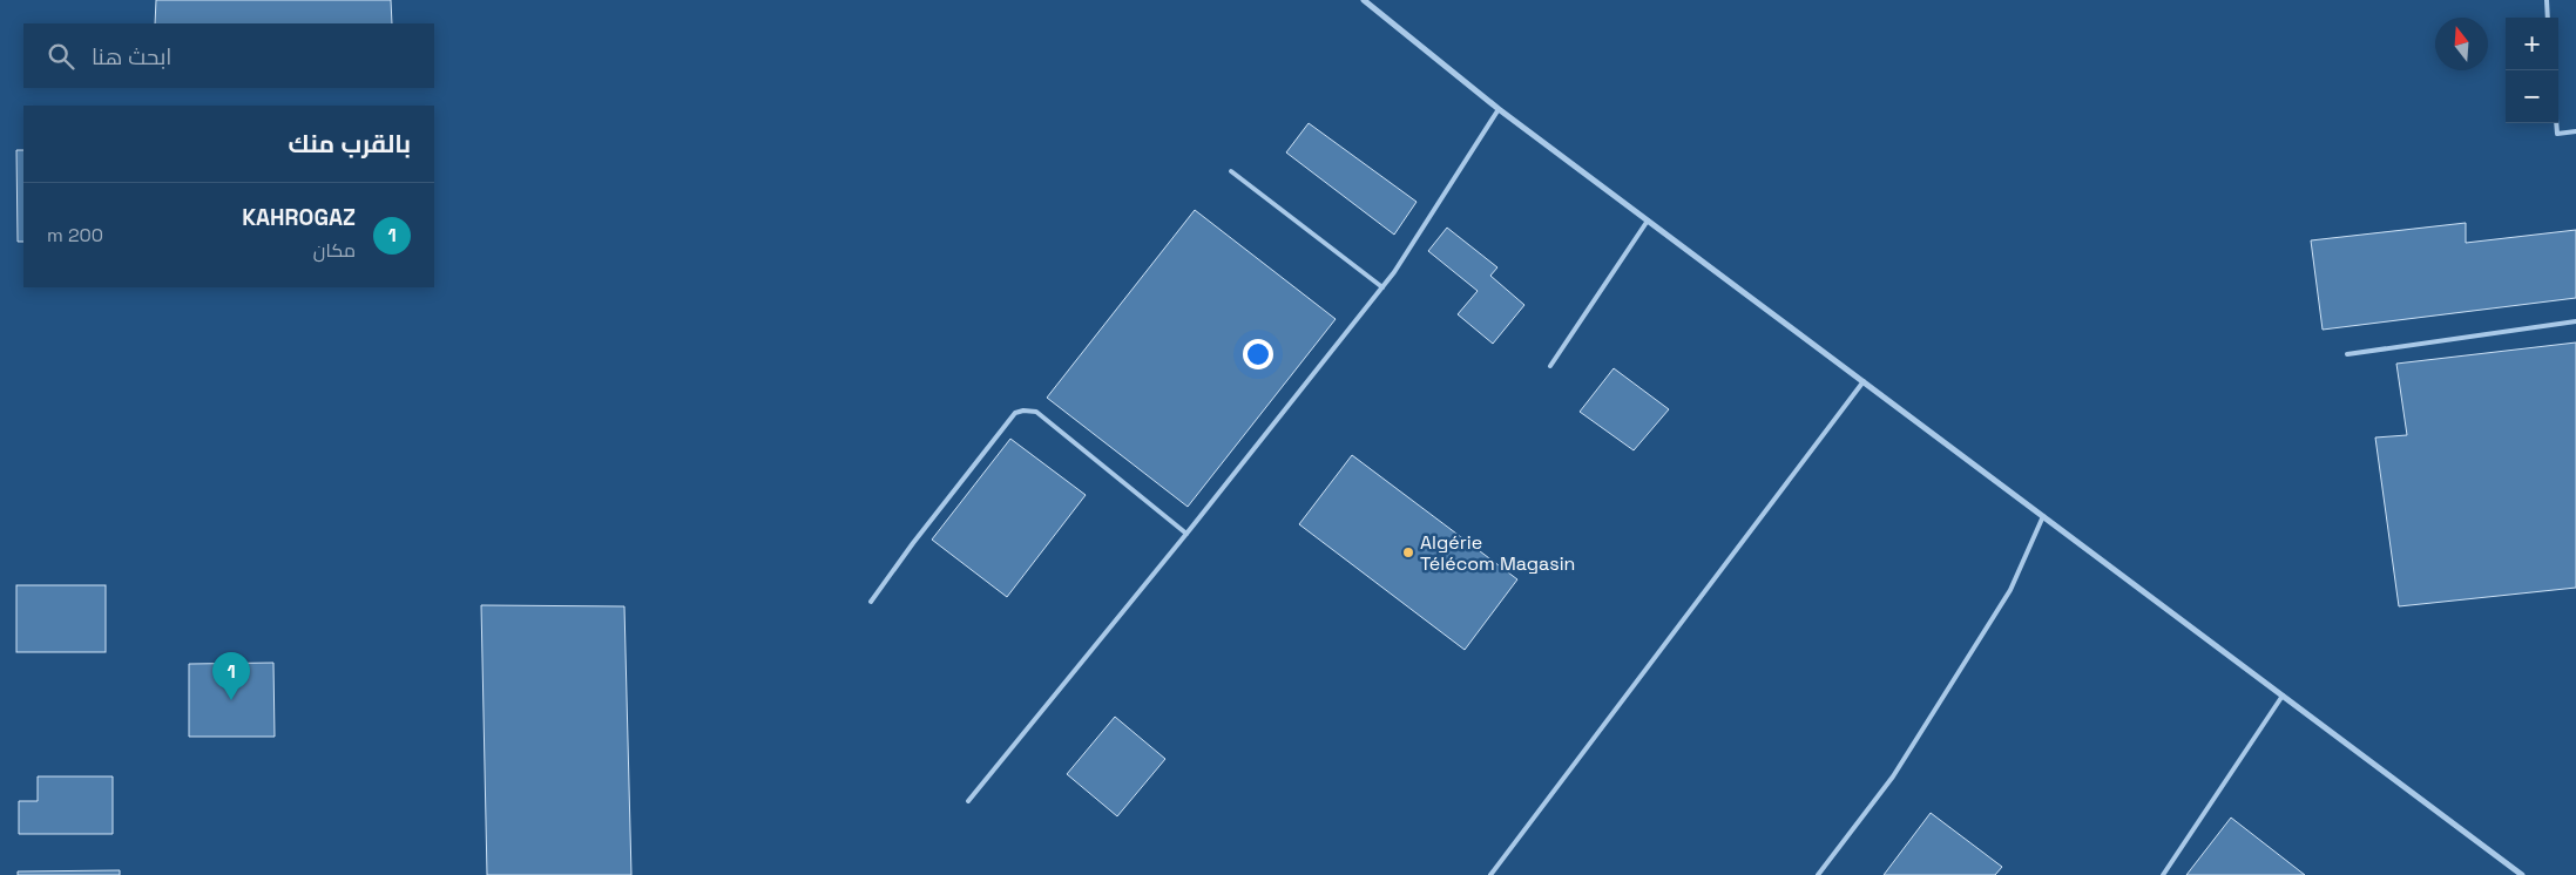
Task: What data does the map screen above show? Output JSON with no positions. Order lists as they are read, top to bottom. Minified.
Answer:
{"places":["Algérie Télécom Magasin"],"north":"top","page":{"map_buttons":["+","−"],"search":"ابحث هنا","heading":"بالقرب منك","list":[{"mark":"1","name":"KAHROGAZ","note":"مكان","value":"200 m"}],"pins":"1"}}
